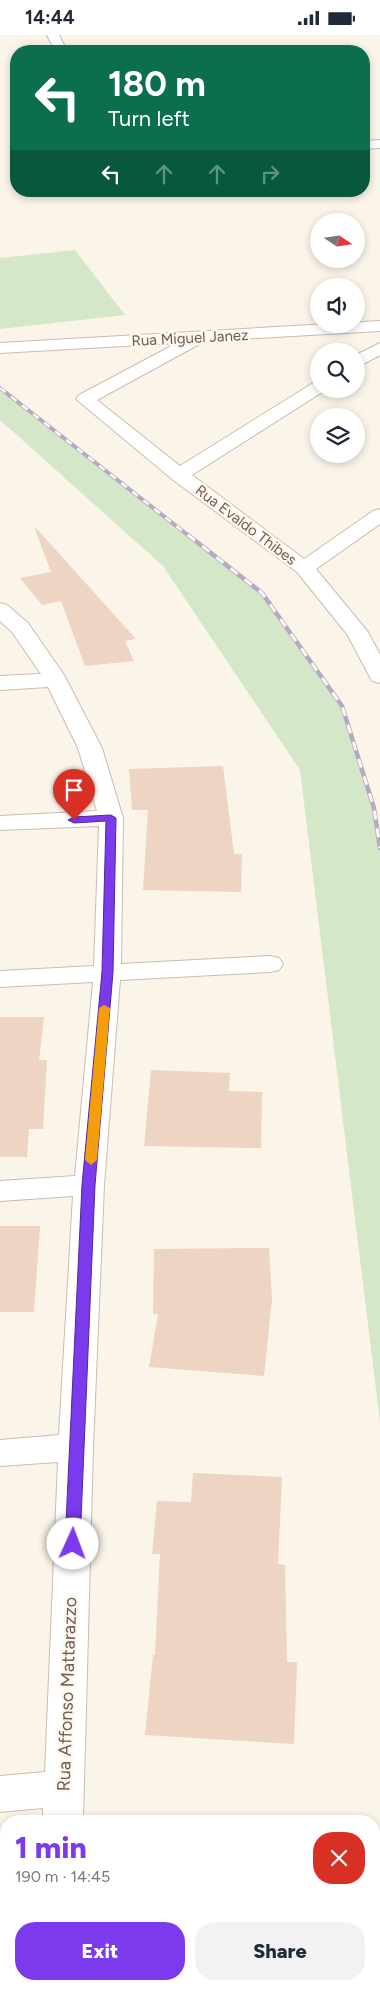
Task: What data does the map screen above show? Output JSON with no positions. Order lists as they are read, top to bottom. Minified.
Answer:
{"streets":{"street":["Rua Miguel Janez","Rua Evaldo Thibes","Rua Affonso Mattarazzo"]},"crossings":[["Rua Miguel Janez","Rua Evaldo Thibes"]],"north":"right","page":{"status":"14:44","turn":["180 m","Turn left"],"heading":["1 min","190 m · 14:45"],"buttons":["Exit","Share"]}}
